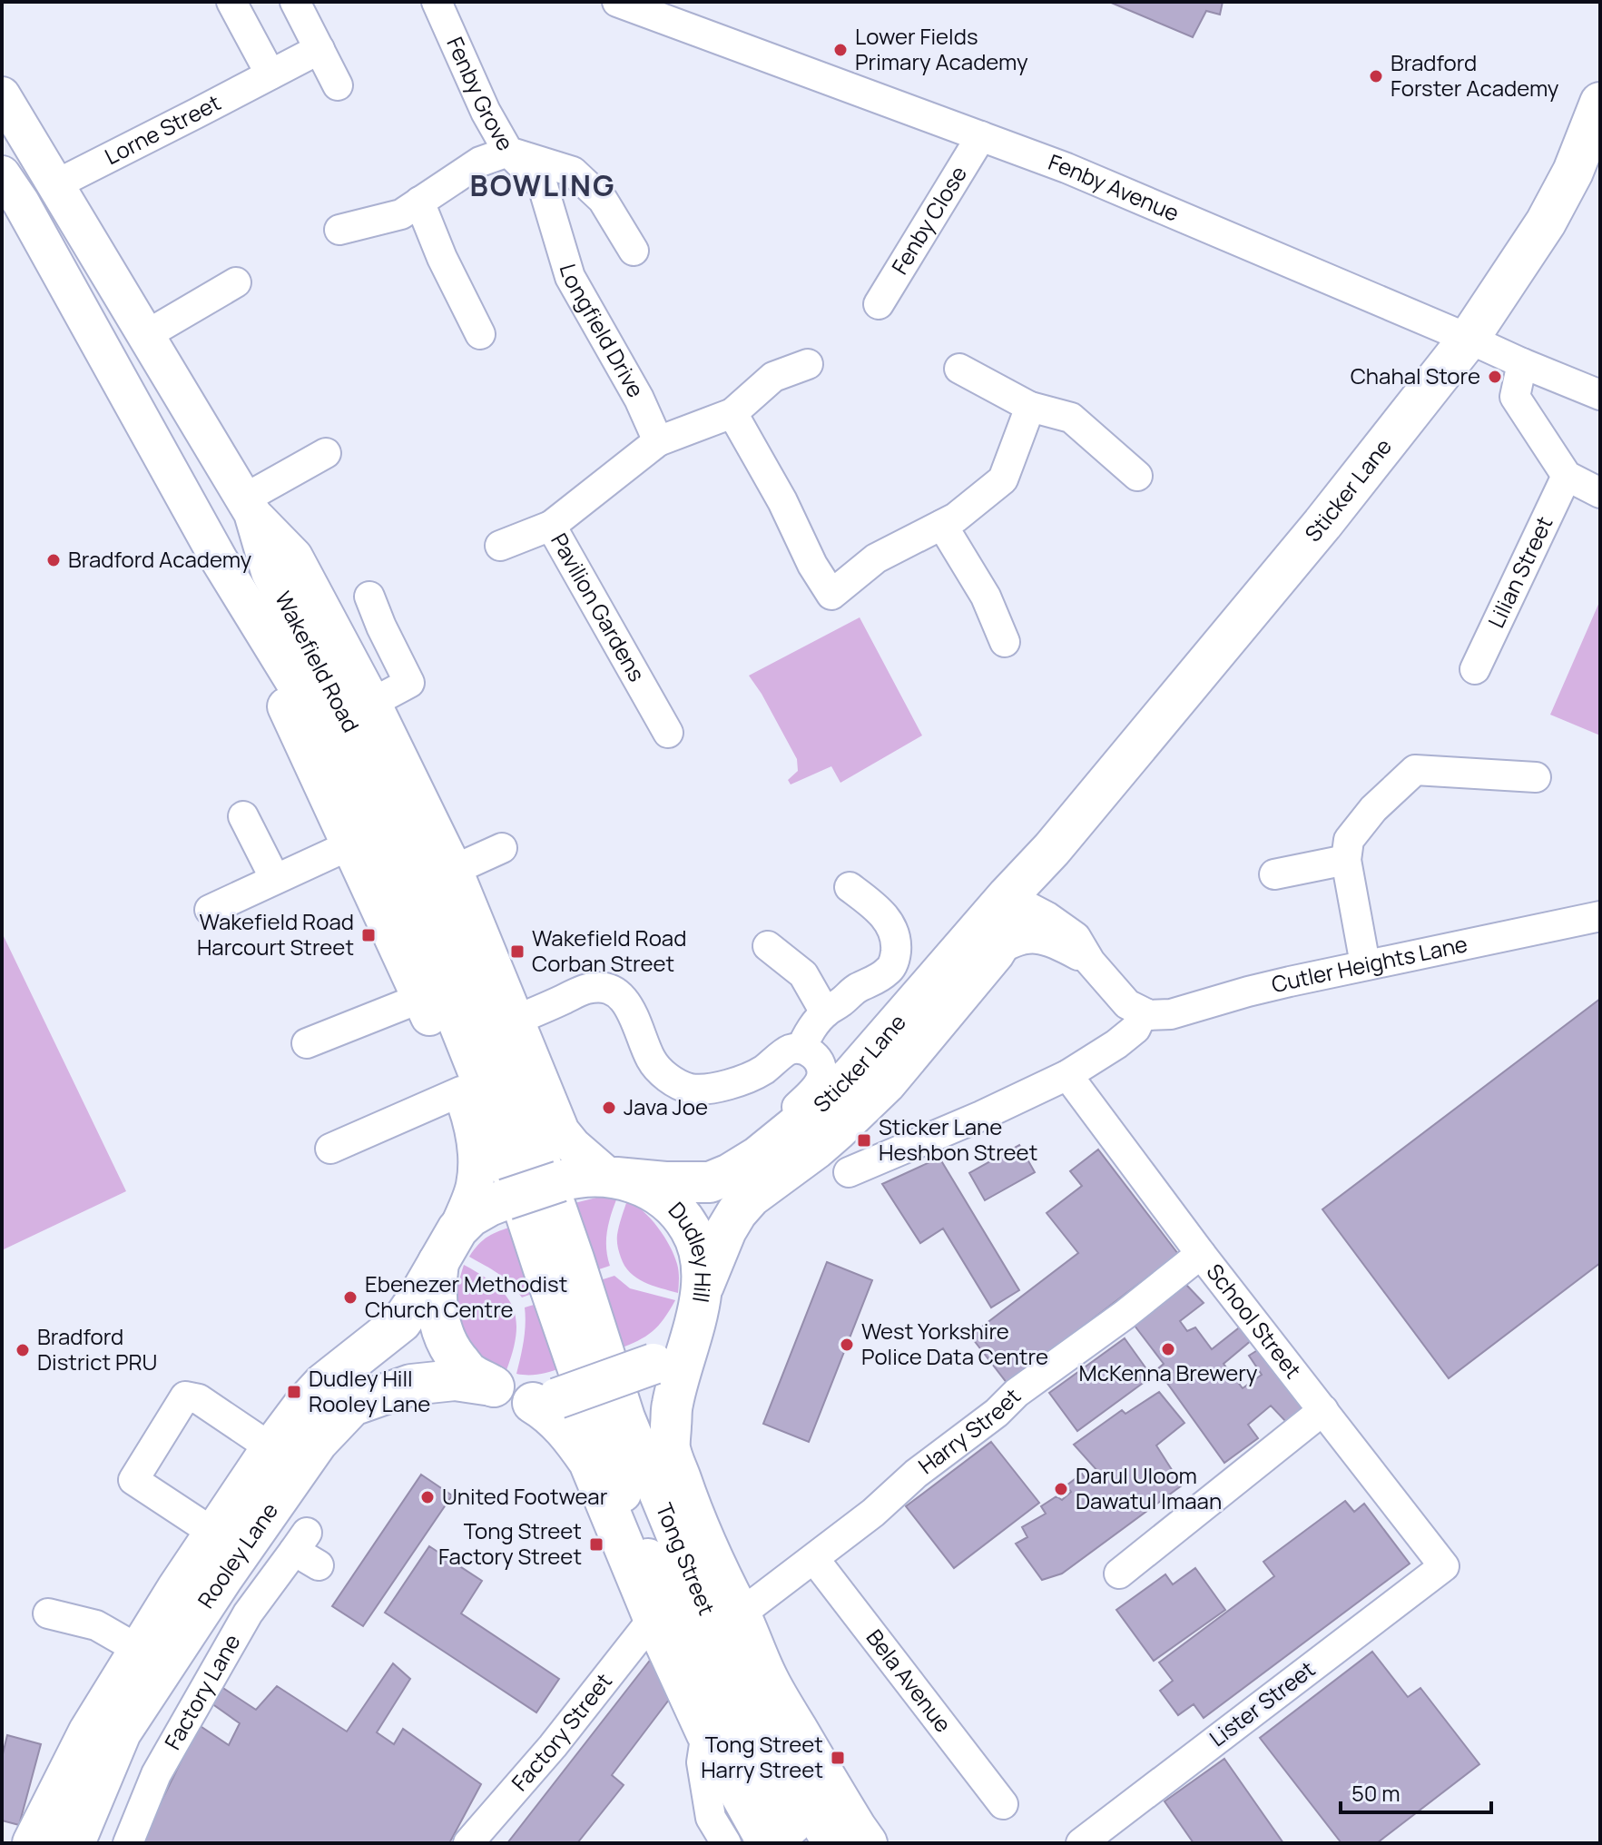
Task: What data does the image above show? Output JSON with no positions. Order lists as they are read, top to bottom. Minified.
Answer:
{"streets":{"highway":["Sticker Lane","Dudley Hill","Rooley Lane"],"main road":["Wakefield Road","Tong Street"],"street":["Fenby Grove","Lorne Street","Fenby Avenue","Fenby Close","Longfield Drive","Lilian Street","Pavilion Gardens","Cutler Heights Lane","School Street","Harry Street","Bela Avenue","Factory Lane","Lister Street","Factory Street"]},"crossings":[["Fenby Grove","Longfield Drive"],["Lorne Street","Wakefield Road"],["Fenby Avenue","Fenby Close"],["Fenby Avenue","Sticker Lane"],["Longfield Drive","Pavilion Gardens"],["Sticker Lane","Dudley Hill"],["Sticker Lane","Rooley Lane"],["Wakefield Road","Tong Street"],["Dudley Hill","Rooley Lane"],["School Street","Harry Street"],["School Street","Lister Street"],["Harry Street","Bela Avenue"]],"districts":["BOWLING"],"places":{"other":["Lower Fields Primary Academy","Bradford Forster Academy","Chahal Store","Bradford Academy","Java Joe","Ebenezer Methodist Church Centre","West Yorkshire Police Data Centre","McKenna Brewery","Bradford District PRU","Darul Uloom Dawatul Imaan","United Footwear"],"transit":["Wakefield Road Harcourt Street","Wakefield Road Corban Street","Sticker Lane Heshbon Street","Dudley Hill Rooley Lane","Tong Street Factory Street","Tong Street Harry Street"]},"scale_bar":"50 m"}
